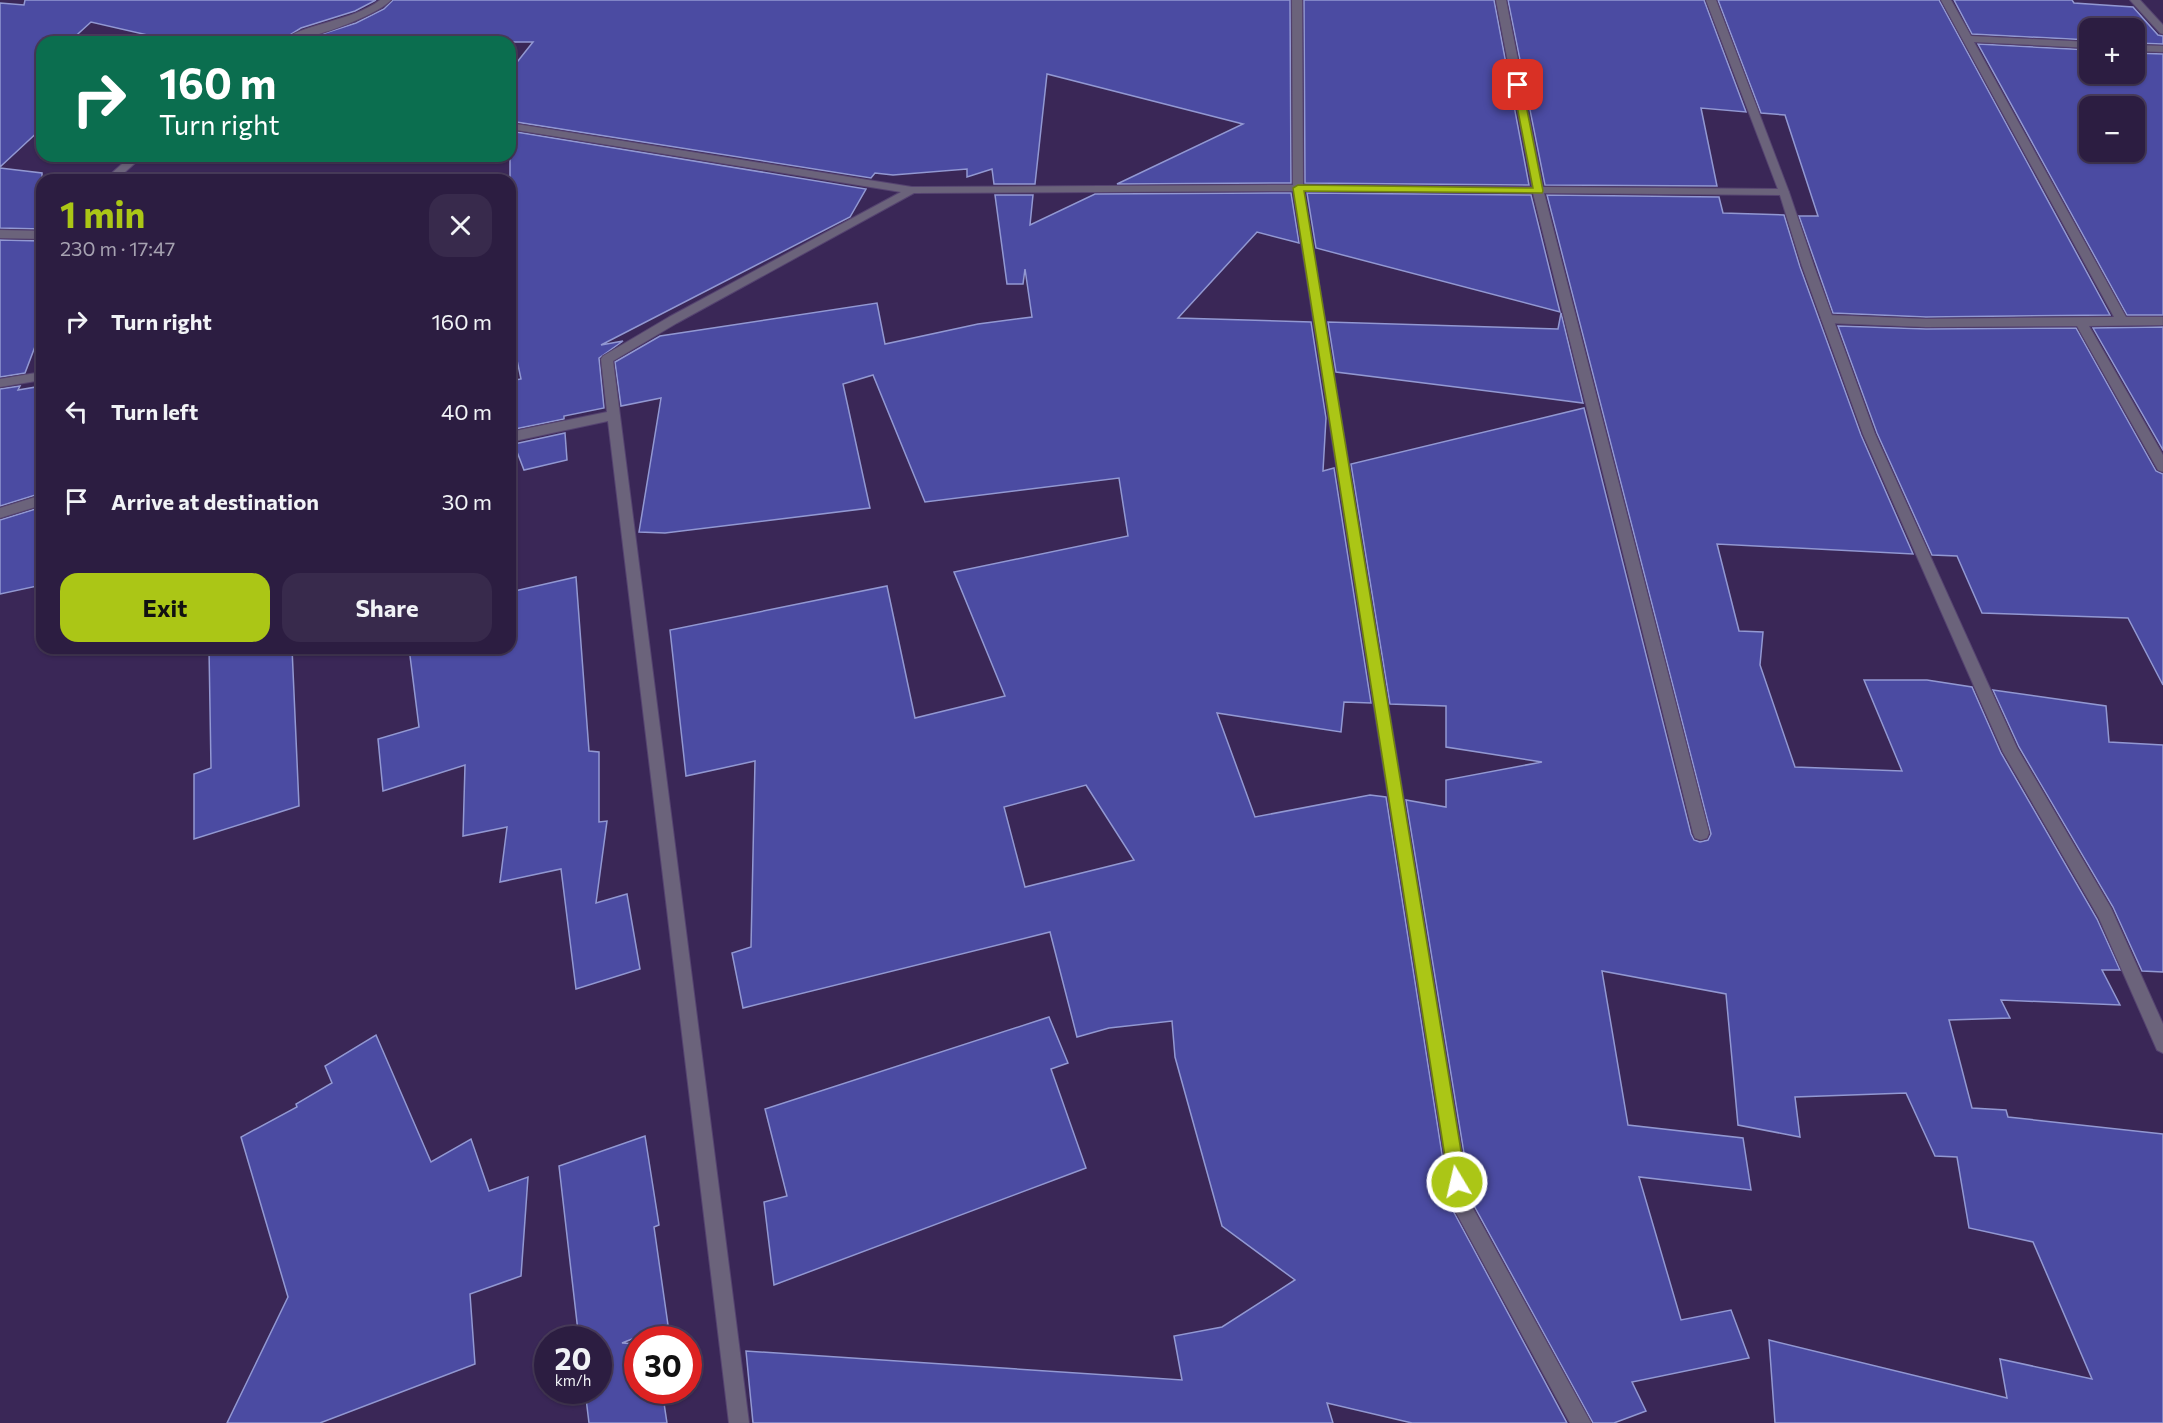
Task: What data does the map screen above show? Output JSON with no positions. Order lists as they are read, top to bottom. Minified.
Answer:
{"page":{"map_buttons":["+","−"],"turn":["160 m","Turn right"],"heading":["1 min","230 m · 17:47"],"list":[{"name":"Turn right","value":"160 m"},{"name":"Turn left","value":"40 m"},{"name":"Arrive at destination","value":"30 m"}],"buttons":["Exit","Share"],"speed":"20 km/h","limit":"30"}}
